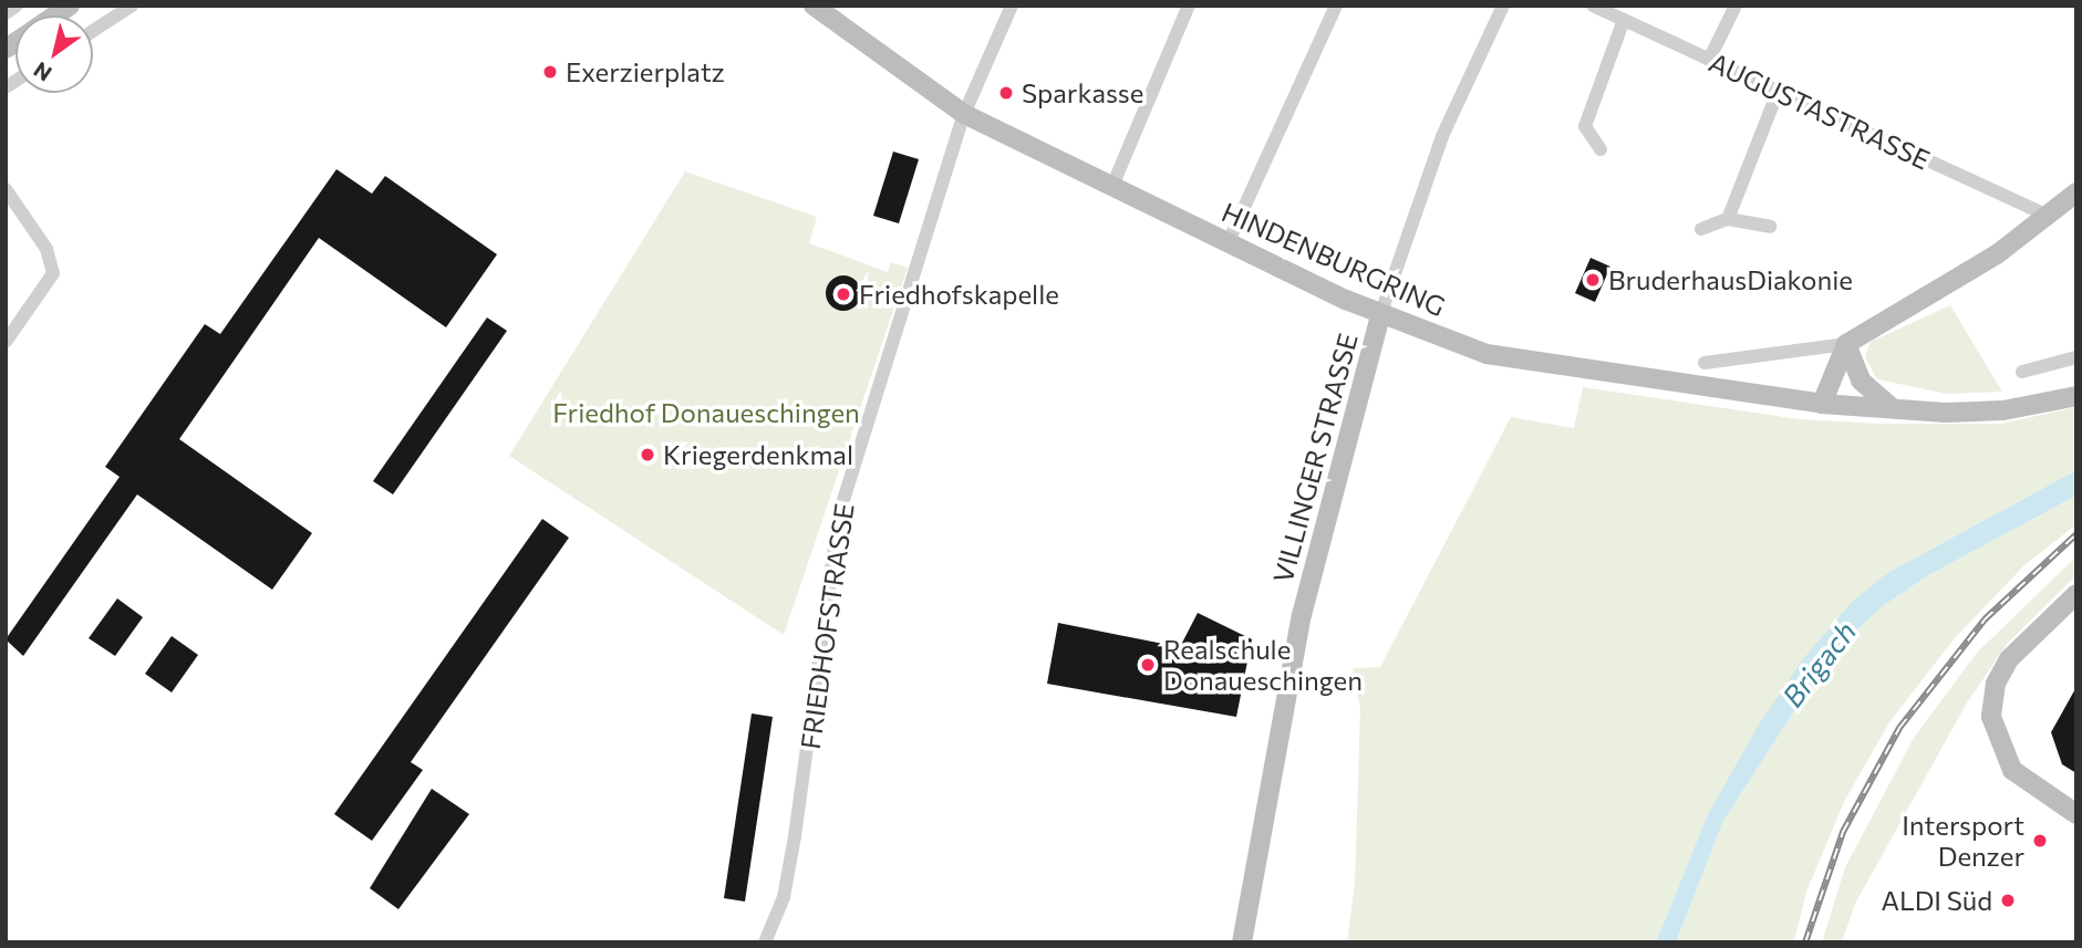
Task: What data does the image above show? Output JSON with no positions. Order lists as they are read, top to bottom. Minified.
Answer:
{"streets":{"main road":["HINDENBURGRING","VILLINGER STRASSE"],"street":["AUGUSTASTRASSE","FRIEDHOFSTRASSE"]},"crossings":[["HINDENBURGRING","VILLINGER STRASSE"],["HINDENBURGRING","FRIEDHOFSTRASSE"]],"water":["Brigach"],"parks":["Friedhof Donaueschingen"],"places":["Exerzierplatz","Sparkasse","BruderhausDiakonie","Friedhofskapelle","Kriegerdenkmal","Realschule Donaueschingen","Intersport Denzer","ALDI Süd"],"north":"bottom left"}
